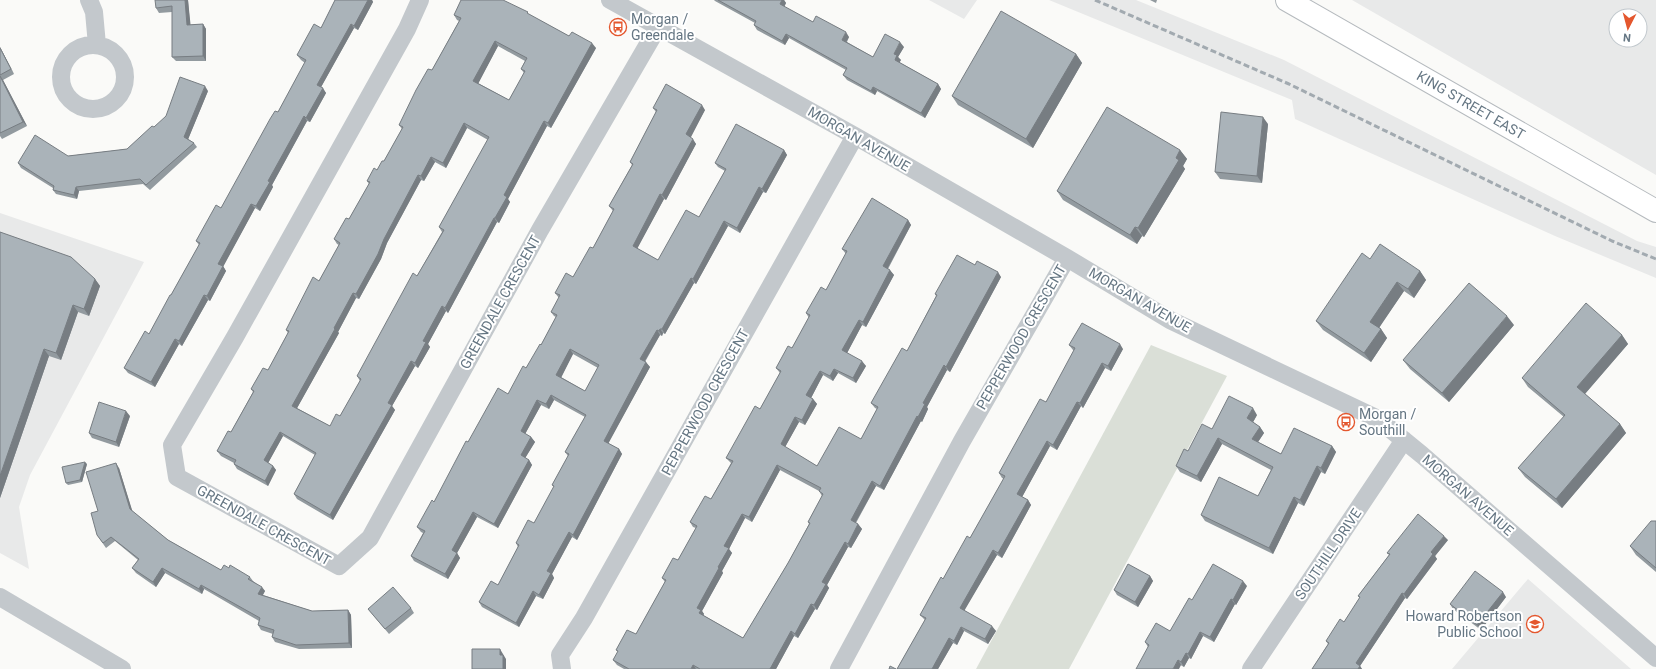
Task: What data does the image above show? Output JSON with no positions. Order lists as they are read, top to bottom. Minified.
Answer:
{"streets":{"main road":["KING STREET EAST"],"street":["MORGAN AVENUE","GREENDALE CRESCENT","PEPPERWOOD CRESCENT","SOUTHILL DRIVE"]},"crossings":[["MORGAN AVENUE","GREENDALE CRESCENT"],["MORGAN AVENUE","PEPPERWOOD CRESCENT"],["MORGAN AVENUE","SOUTHILL DRIVE"]],"places":{"bus stop":["Morgan / Greendale","Morgan / Southill"],"school or university":["Howard Robertson Public School"]},"north":"bottom"}
